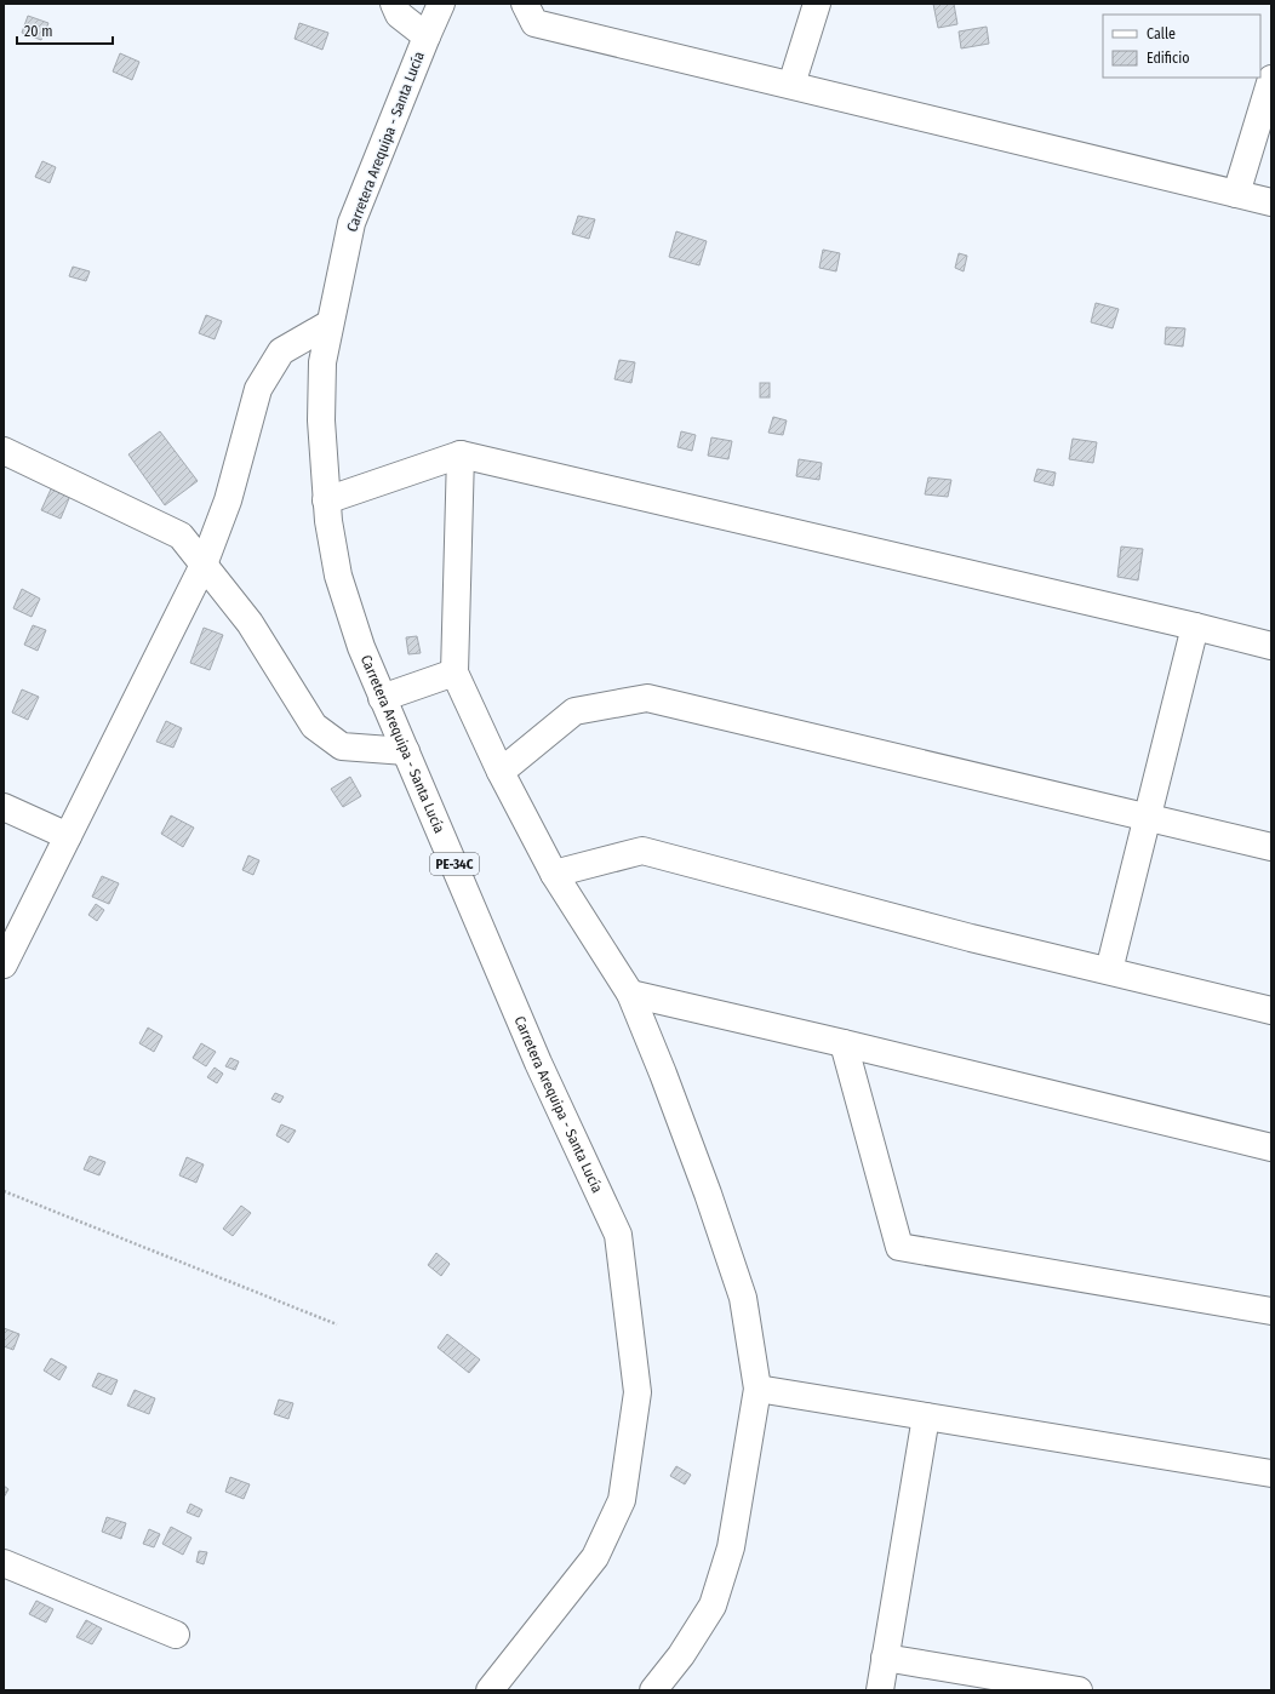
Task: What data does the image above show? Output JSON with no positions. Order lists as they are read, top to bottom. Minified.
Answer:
{"streets":{"street":["Carretera Arequipa - Santa Lucía","PE-34C"]},"legend":["Calle","Edificio"],"scale_bar":"20 m"}
